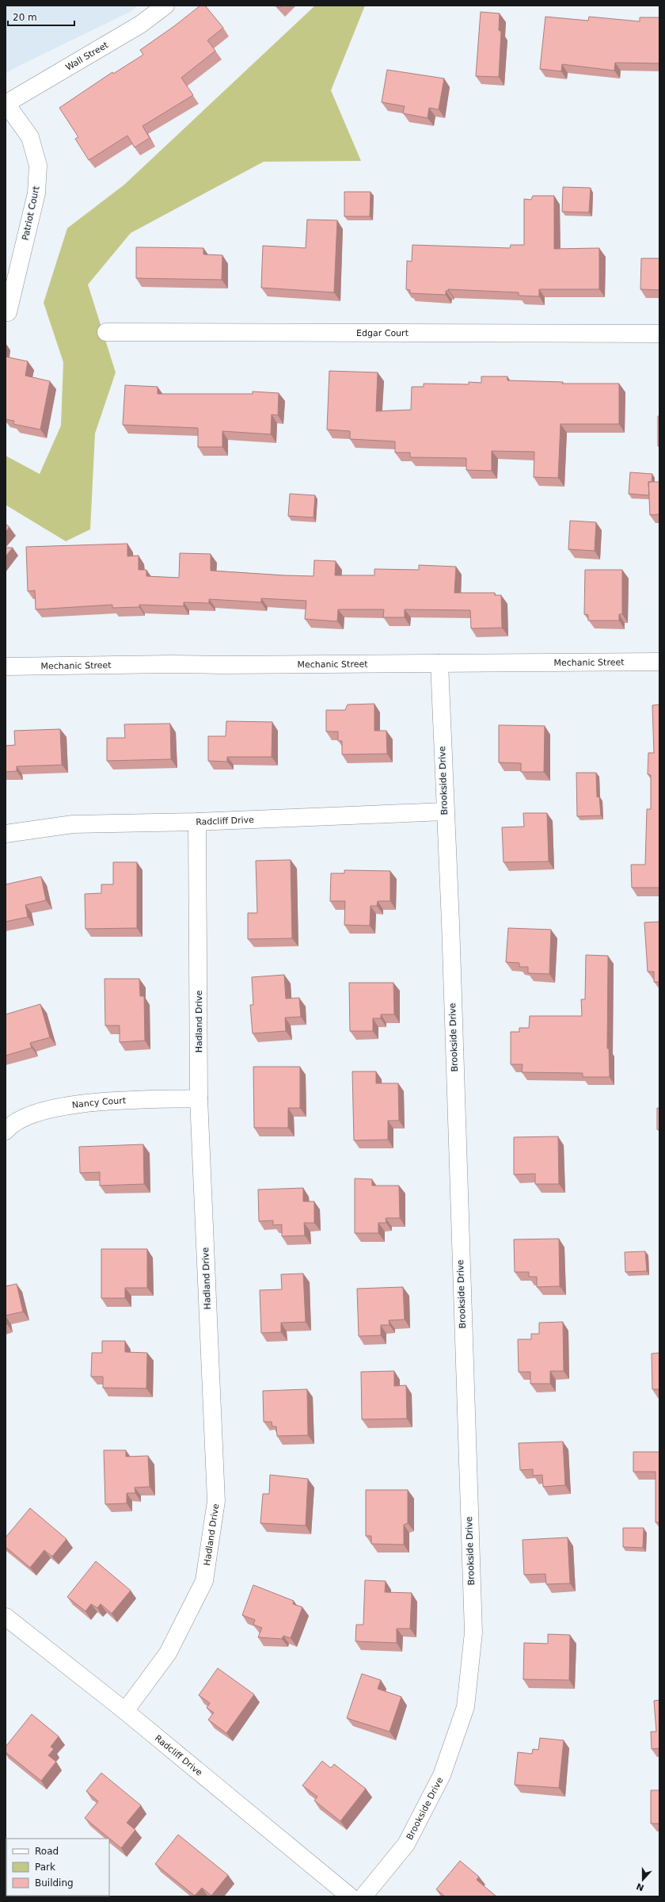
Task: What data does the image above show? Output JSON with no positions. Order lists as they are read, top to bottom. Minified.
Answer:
{"streets":{"street":["Wall Street","Patriot Court","Edgar Court","Mechanic Street","Brookside Drive","Radcliff Drive","Hadland Drive","Nancy Court"]},"crossings":[["Wall Street","Patriot Court"],["Mechanic Street","Brookside Drive"],["Brookside Drive","Radcliff Drive"],["Radcliff Drive","Hadland Drive"],["Hadland Drive","Nancy Court"]],"legend":["Road","Park","Building"],"scale_bar":"20 m","north":"bottom"}
